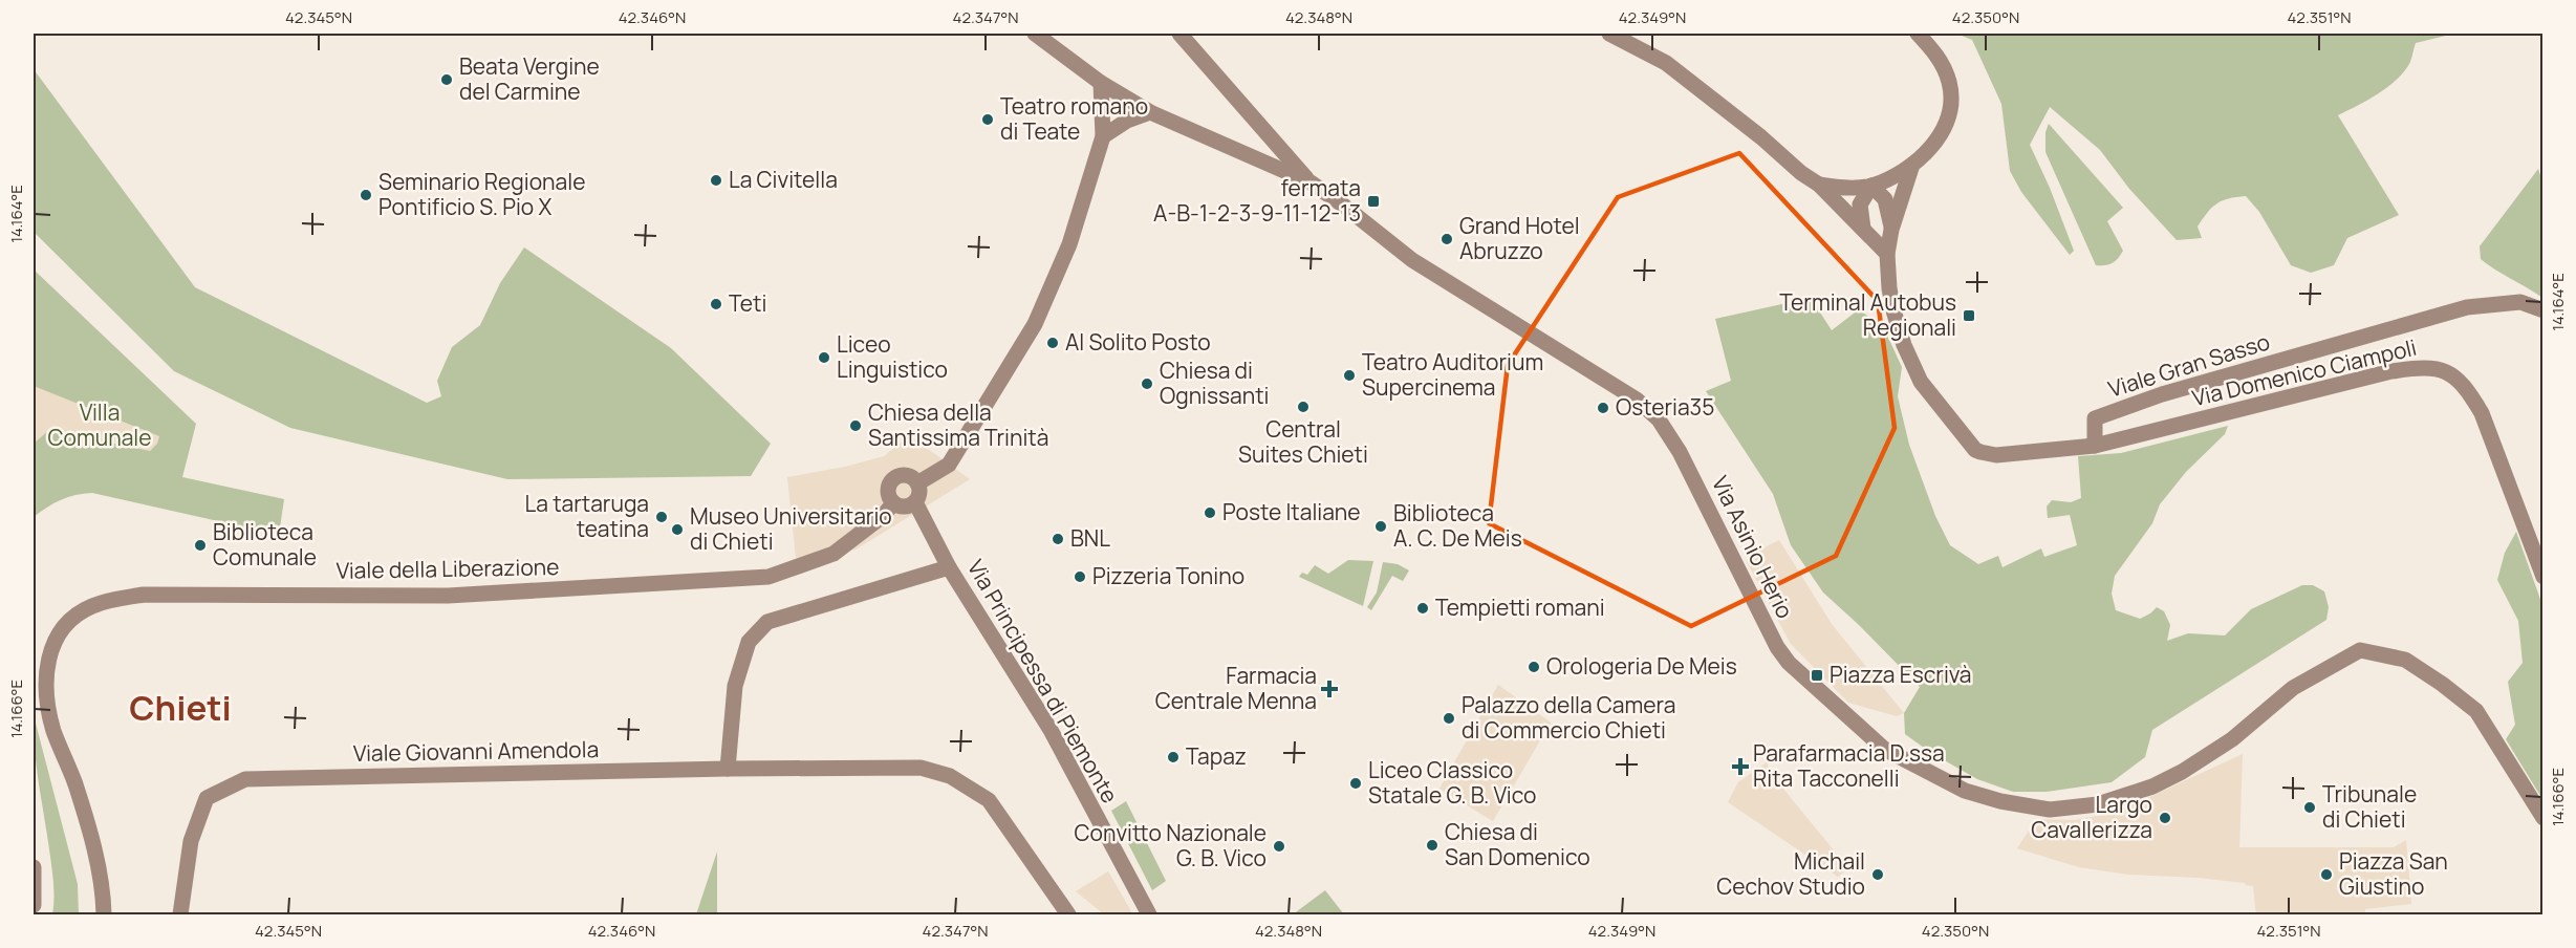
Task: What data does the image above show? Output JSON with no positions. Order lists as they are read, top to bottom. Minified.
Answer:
{"streets":{"street":["Viale Gran Sasso","Via Domenico Ciampoli","Via Asinio Herio","Viale della Liberazione","Via Principessa di Piemonte","Viale Giovanni Amendola"]},"crossings":[["Viale Gran Sasso","Via Domenico Ciampoli"],["Viale della Liberazione","Via Principessa di Piemonte"]],"districts":["Chieti"],"parks":["Villa Comunale"],"places":{"other":["Beata Vergine del Carmine","Teatro romano di Teate","La Civitella","Seminario Regionale Pontificio S. Pio X","Grand Hotel Abruzzo","Teti","Al Solito Posto","Liceo Linguistico","Teatro Auditorium Supercinema","Chiesa di Ognissanti","Central Suites Chieti","Osteria35","Chiesa della Santissima Trinità","Poste Italiane","La tartaruga teatina","Biblioteca A. C. De Meis","Museo Universitario di Chieti","BNL","Biblioteca Comunale","Pizzeria Tonino","Tempietti romani","Orologeria De Meis","Palazzo della Camera di Commercio Chieti","Tapaz","Liceo Classico Statale G. B. Vico","Tribunale di Chieti","Largo Cavallerizza","Chiesa di San Domenico","Convitto Nazionale G. B. Vico","Michail Cechov Studio","Piazza San Giustino"],"transit":["fermata A-B-1-2-3-9-11-12-13","Terminal Autobus Regionali","Piazza Escrivà"],"health":["Farmacia Centrale Menna","Parafarmacia D.ssa Rita Tacconelli"]},"coordinates":["42.345°N","42.346°N","42.347°N","42.348°N","42.349°N","42.350°N","42.351°N","14.164°E","14.166°E"]}
